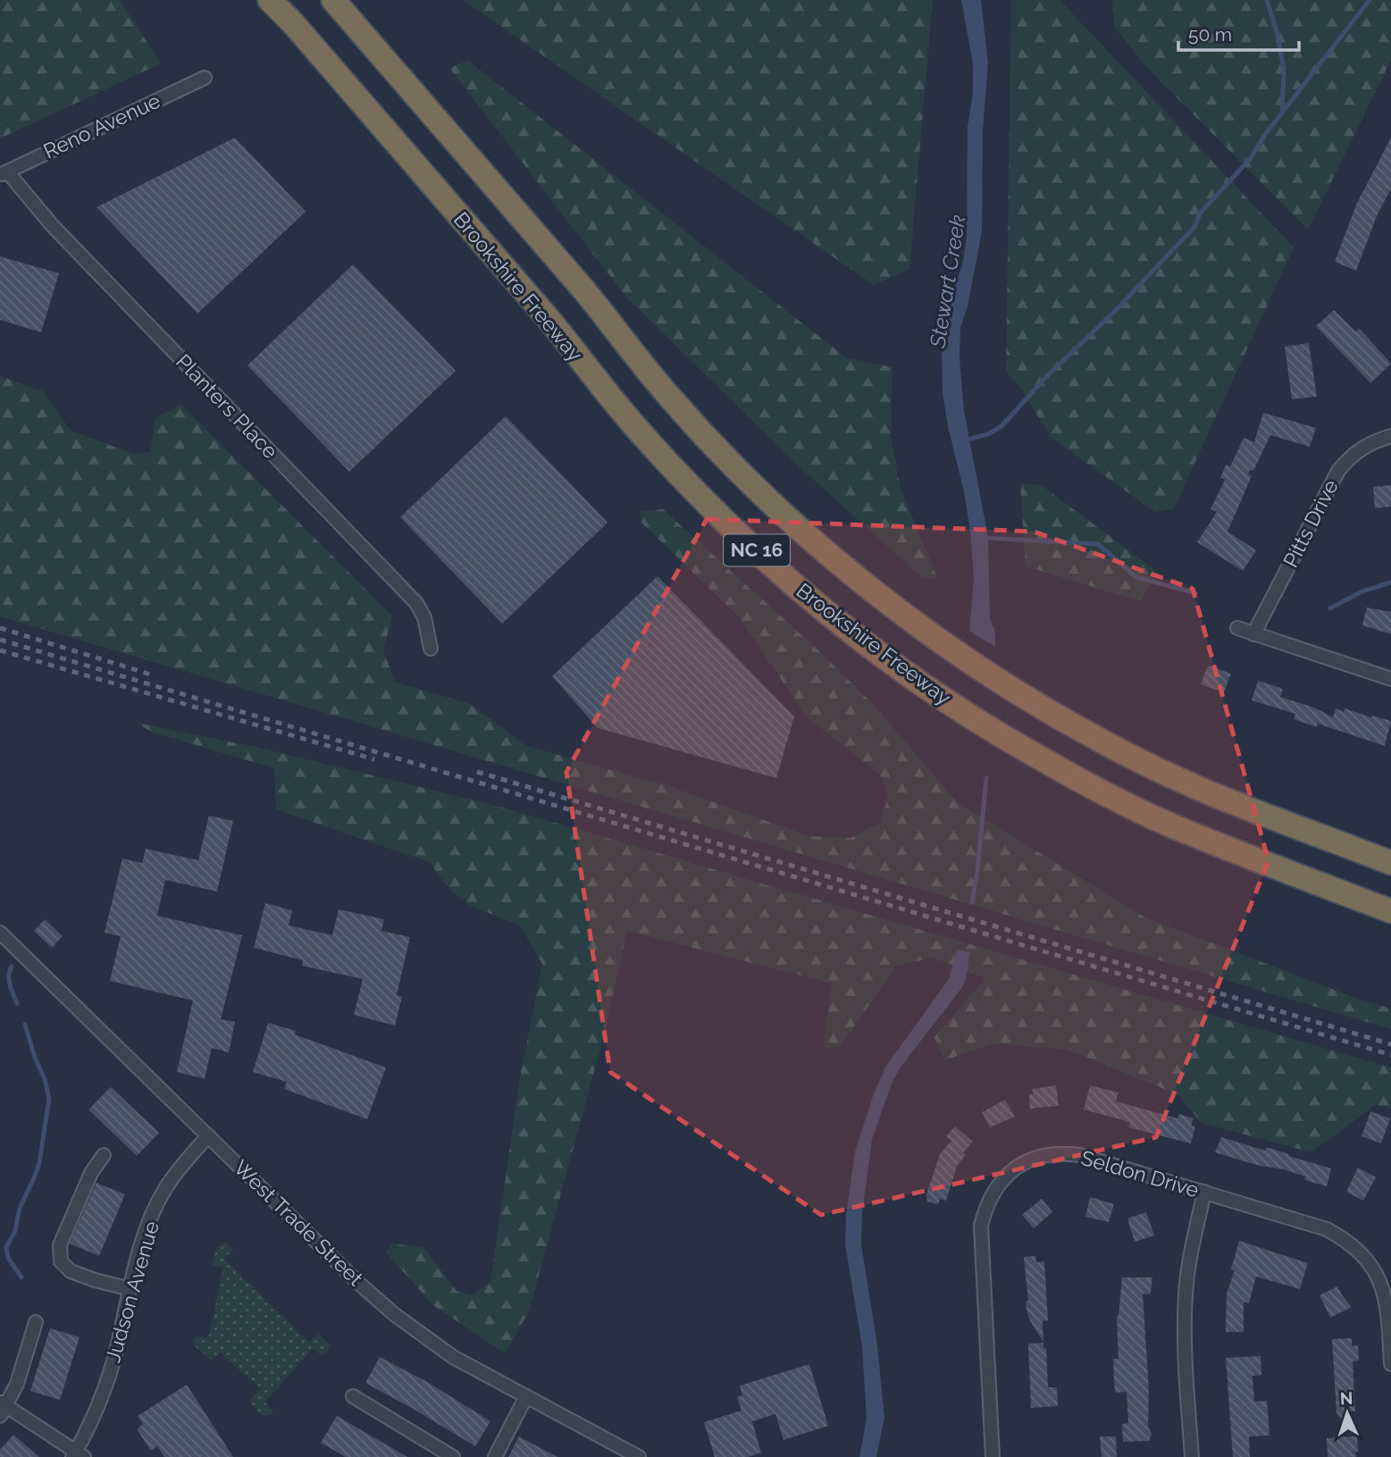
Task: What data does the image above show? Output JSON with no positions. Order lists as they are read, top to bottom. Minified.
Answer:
{"streets":{"highway":["Brookshire Freeway","NC 16"],"street":["Reno Avenue","Planters Place","Pitts Drive","Seldon Drive","West Trade Street","Judson Avenue"]},"crossings":[["Reno Avenue","Planters Place"],["West Trade Street","Judson Avenue"]],"water":["Stewart Creek"],"scale_bar":"50 m","north":"top"}
